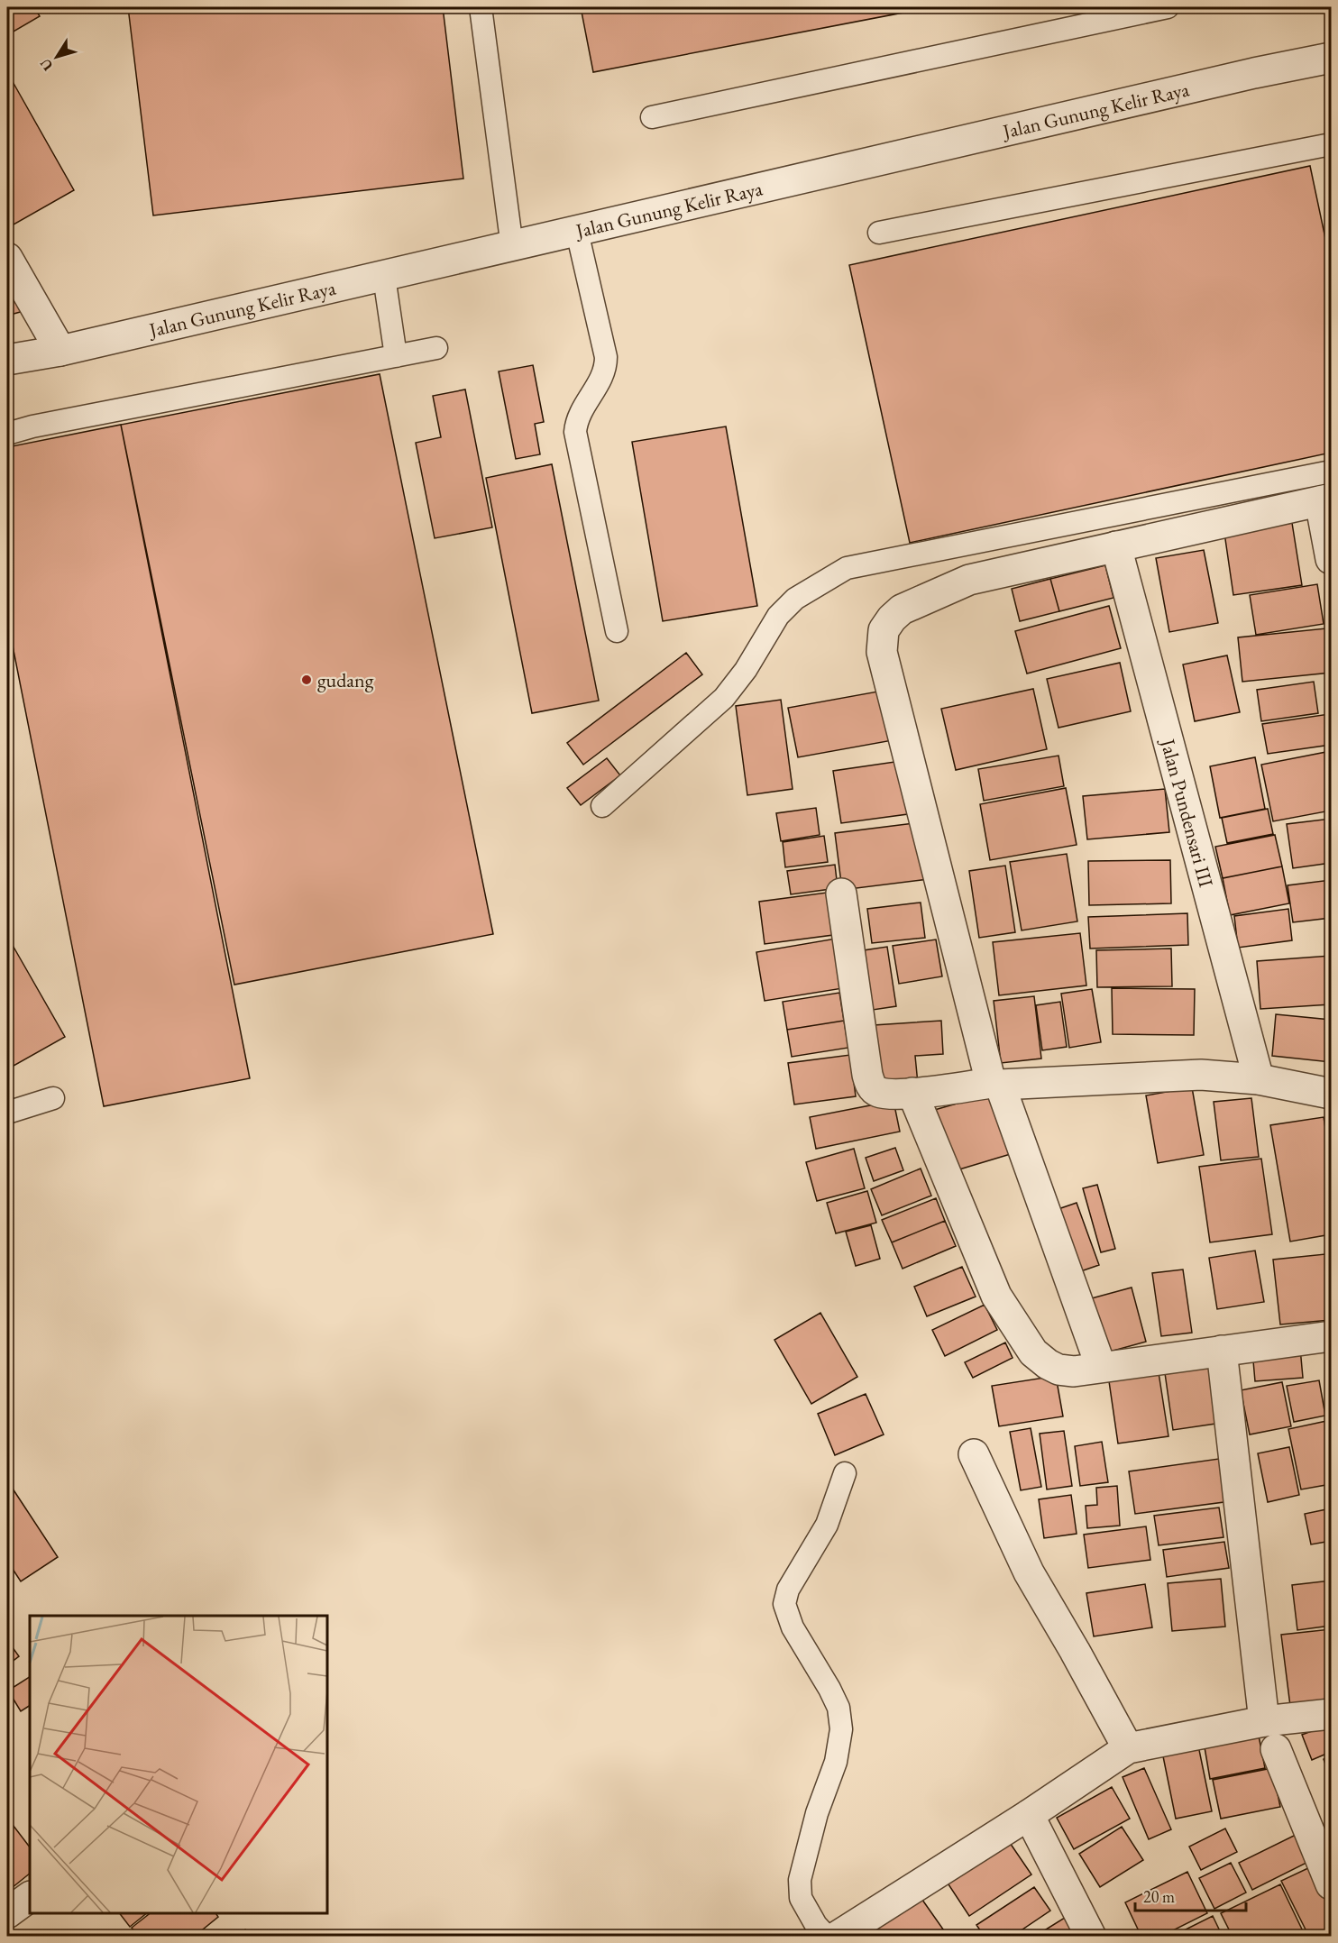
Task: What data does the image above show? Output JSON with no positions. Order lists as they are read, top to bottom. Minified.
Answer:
{"streets":{"street":["Jalan Gunung Kelir Raya","Jalan Pundensari III"]},"places":["gudang"],"scale_bar":"20 m","north":"bottom left"}
